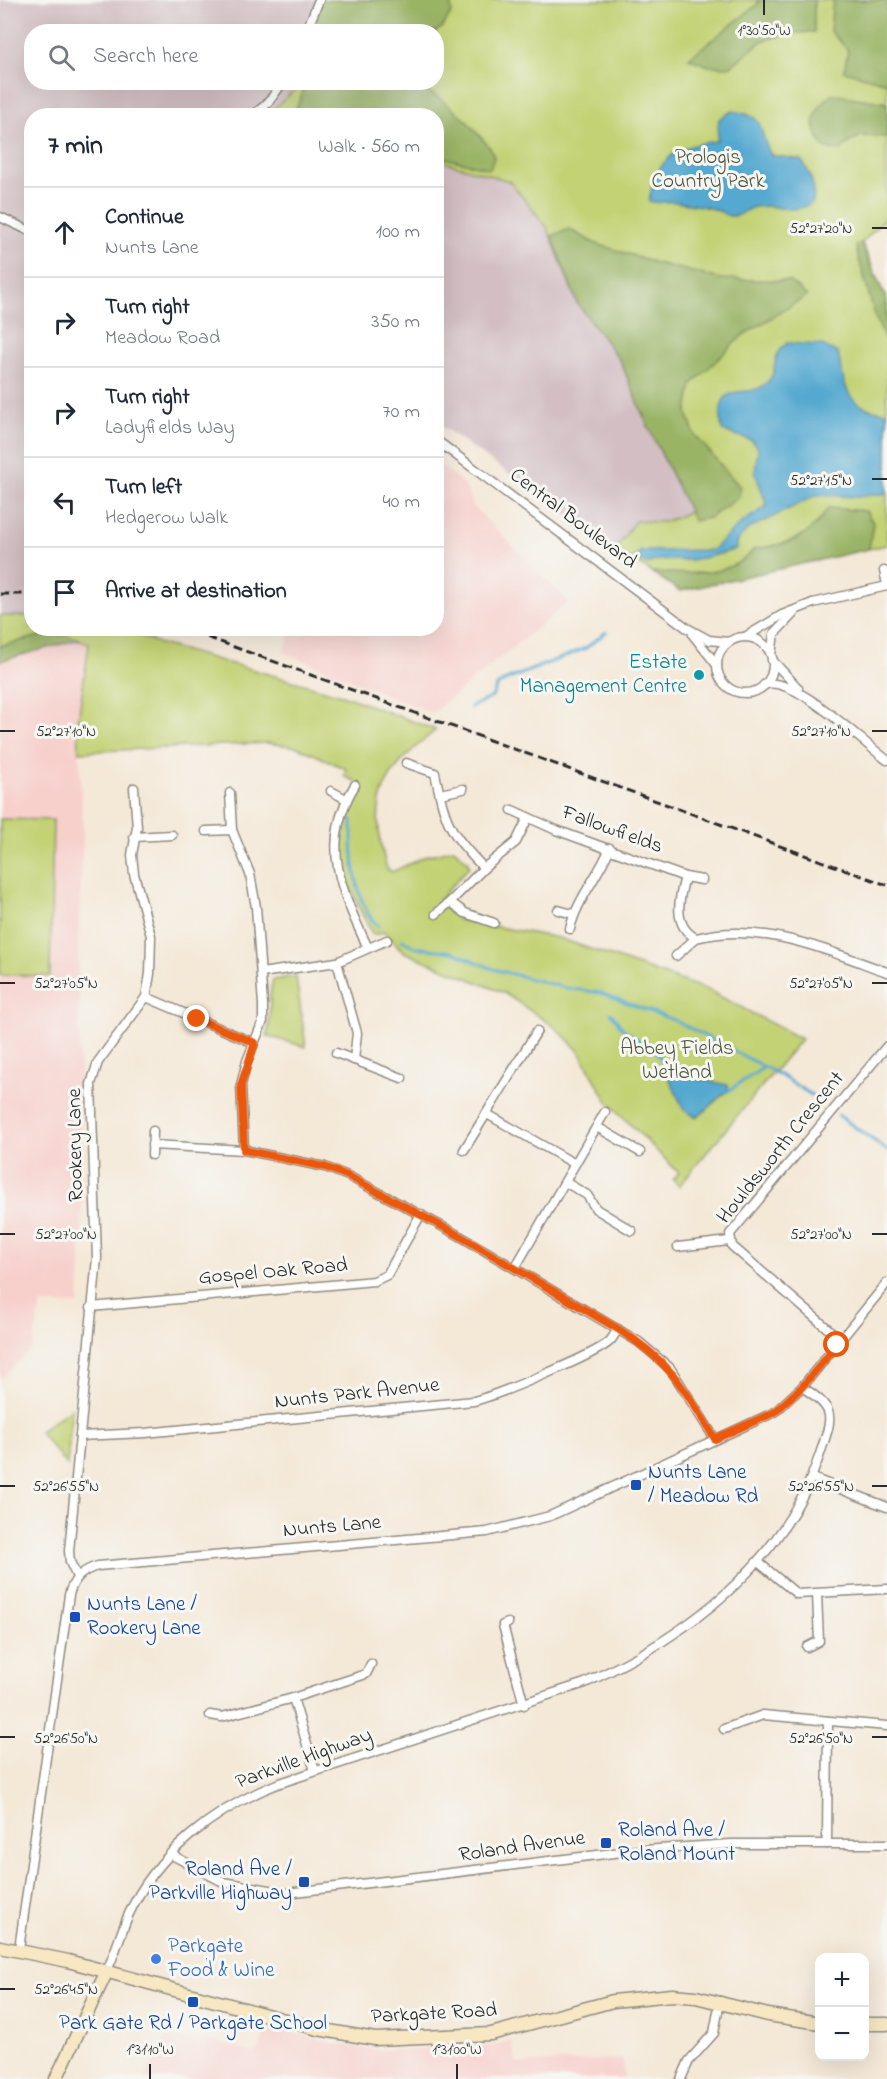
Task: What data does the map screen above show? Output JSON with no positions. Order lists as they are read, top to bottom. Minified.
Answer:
{"streets":{"street":["Central Boulevard","Fallowfields","Rookery Lane","Houldsworth Crescent","Gospel Oak Road","Nunts Park Avenue","Nunts Lane","Parkville Highway","Roland Avenue","Parkgate Road"]},"crossings":[["Rookery Lane","Gospel Oak Road"],["Rookery Lane","Nunts Park Avenue"],["Rookery Lane","Nunts Lane"],["Houldsworth Crescent","Nunts Lane"],["Nunts Lane","Parkville Highway"],["Parkville Highway","Roland Avenue"],["Parkville Highway","Parkgate Road"]],"parks":["Prologis Country Park","Abbey Fields Wetland"],"places":{"other":["Estate Management Centre","Parkgate Food & Wine"],"transit":["Nunts Lane / Meadow Rd","Nunts Lane / Rookery Lane","Roland Ave / Roland Mount","Roland Ave / Parkville Highway","Park Gate Rd / Parkgate School"]},"page":{"search":"Search here","heading":["7 min","Walk · 560 m"],"list":[["Continue","Nunts Lane","100 m"],["Turn right","Meadow Road","350 m"],["Turn right","Ladyfields Way","70 m"],["Turn left","Hedgerow Walk","40 m"],"Arrive at destination"],"map_buttons":["+","−"]},"coordinates":["1°30'50\"W","52°27'20\"N","52°27'15\"N","52°27'10\"N","52°27'05\"N","52°27'00\"N","52°26'55\"N","52°26'50\"N","52°26'45\"N","1°31'10\"W","1°31'00\"W"]}
